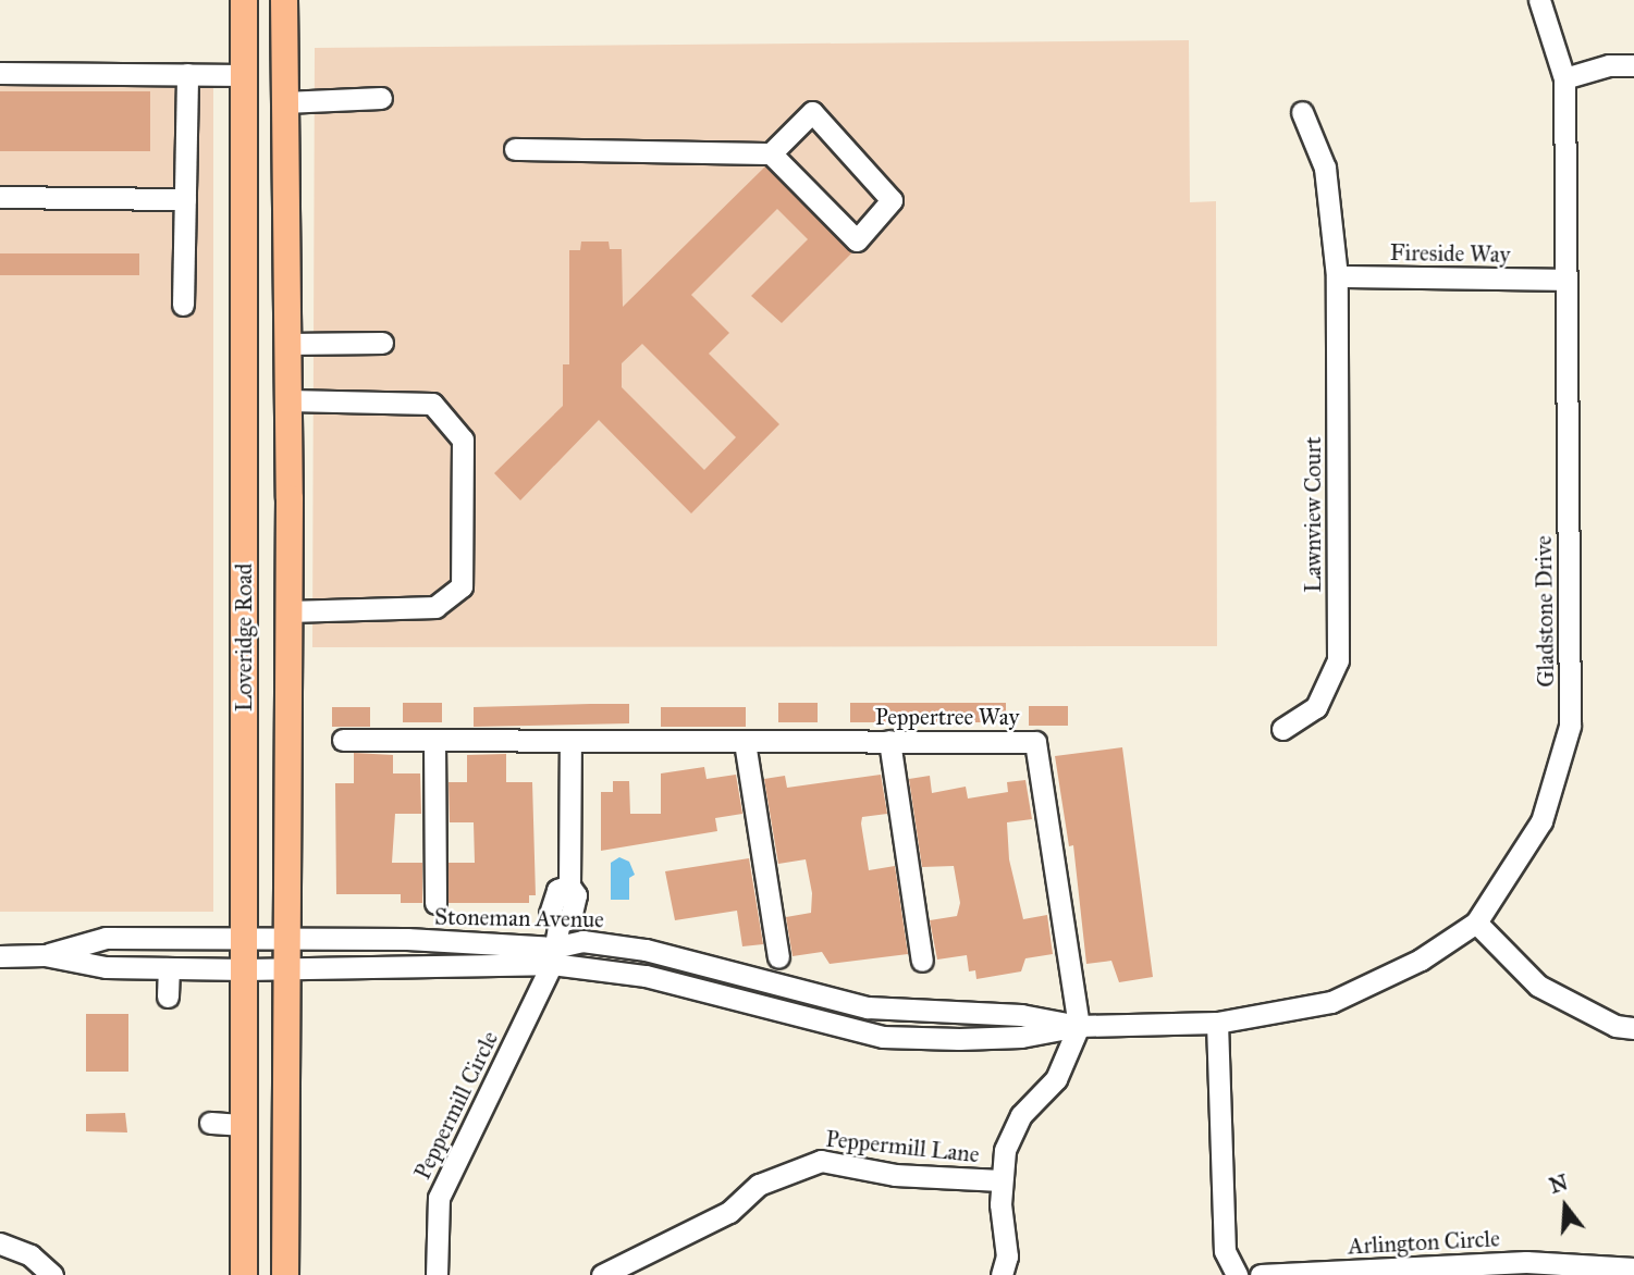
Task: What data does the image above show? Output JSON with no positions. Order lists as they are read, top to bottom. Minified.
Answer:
{"streets":{"main road":["Loveridge Road"],"street":["Fireside Way","Lawnview Court","Gladstone Drive","Peppertree Way","Stoneman Avenue","Peppermill Circle","Peppermill Lane","Arlington Circle"]},"crossings":[["Fireside Way","Lawnview Court"],["Fireside Way","Gladstone Drive"],["Gladstone Drive","Stoneman Avenue"],["Loveridge Road","Stoneman Avenue"],["Peppertree Way","Stoneman Avenue"],["Stoneman Avenue","Peppermill Circle"]],"north":"top"}
